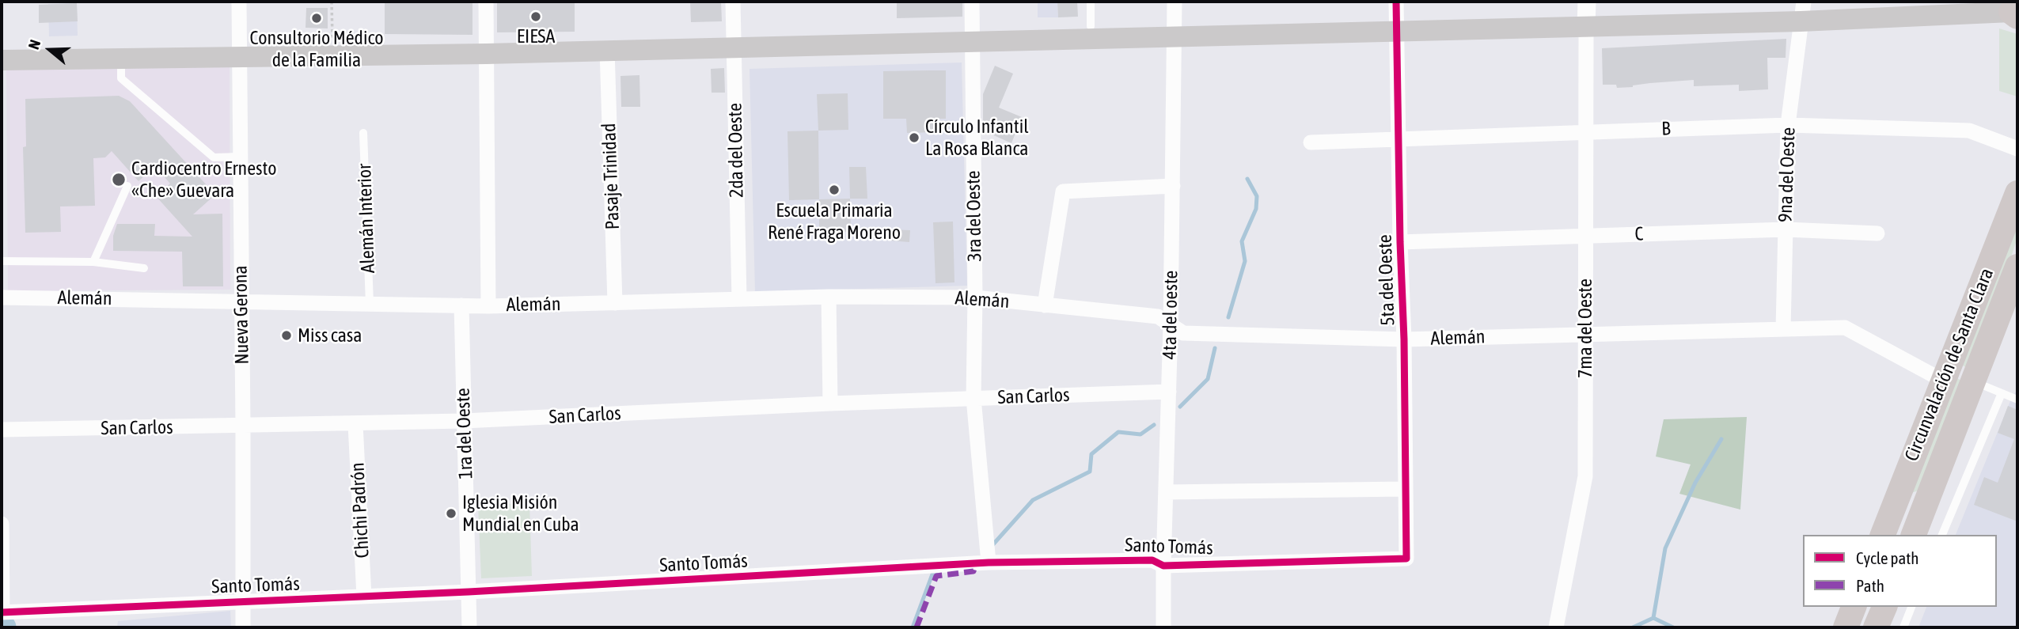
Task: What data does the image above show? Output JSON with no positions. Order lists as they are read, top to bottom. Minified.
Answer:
{"streets":{"highway":["Circunvalación de Santa Clara"],"street":["B","2da del Oeste","9na del Oeste","Pasaje Trinidad","3ra del Oeste","C","5ta del Oeste","Alemán","Nueva Gerona","4ta del oeste","7ma del Oeste","San Carlos","1ra del Oeste","Chichi Padrón","Santo Tomás"],"lane":["Alemán Interior"]},"crossings":[["B","9na del Oeste"],["B","5ta del Oeste"],["B","7ma del Oeste"],["2da del Oeste","Alemán"],["9na del Oeste","C"],["9na del Oeste","Alemán"],["Pasaje Trinidad","Alemán"],["3ra del Oeste","Alemán"],["3ra del Oeste","San Carlos"],["3ra del Oeste","Santo Tomás"],["Alemán Interior","Alemán"],["C","5ta del Oeste"],["C","7ma del Oeste"],["5ta del Oeste","Alemán"],["5ta del Oeste","Santo Tomás"],["Alemán","Nueva Gerona"],["Alemán","4ta del oeste"],["Alemán","7ma del Oeste"],["Alemán","Circunvalación de Santa Clara"],["Alemán","1ra del Oeste"],["Nueva Gerona","San Carlos"],["Nueva Gerona","Santo Tomás"],["4ta del oeste","San Carlos"],["4ta del oeste","Santo Tomás"],["San Carlos","1ra del Oeste"],["San Carlos","Chichi Padrón"],["1ra del Oeste","Santo Tomás"],["Chichi Padrón","Santo Tomás"]],"places":["EIESA","Consultorio Médico de la Familia","Círculo Infantil La Rosa Blanca","Cardiocentro Ernesto «Che» Guevara","Escuela Primaria René Fraga Moreno","Miss casa","Iglesia Misión Mundial en Cuba"],"legend":["Cycle path","Path"],"north":"left"}
